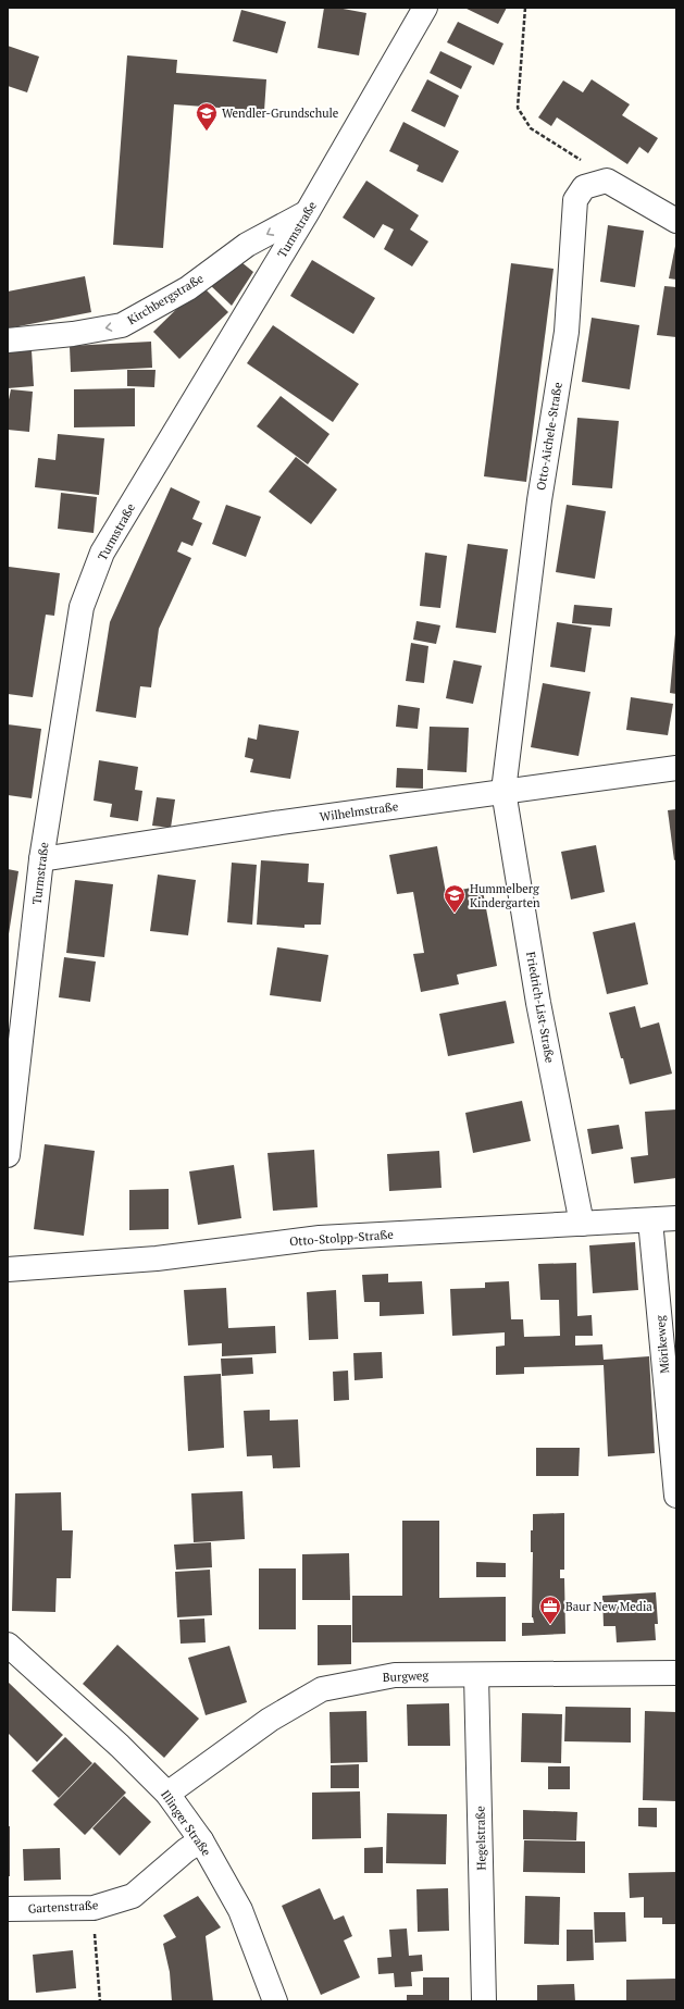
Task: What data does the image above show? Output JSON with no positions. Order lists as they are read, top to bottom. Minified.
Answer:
{"streets":{"street":["Turmstraße","Kirchbergstraße","Otto-Aichele-Straße","Wilhelmstraße","Friedrich-List-Straße","Otto-Stolpp-Straße","Mörikeweg","Burgweg","Illinger Straße","Hegelstraße","Gartenstraße"]},"crossings":[["Turmstraße","Kirchbergstraße"],["Turmstraße","Wilhelmstraße"],["Otto-Aichele-Straße","Wilhelmstraße"],["Otto-Aichele-Straße","Friedrich-List-Straße"],["Wilhelmstraße","Friedrich-List-Straße"],["Friedrich-List-Straße","Otto-Stolpp-Straße"],["Otto-Stolpp-Straße","Mörikeweg"],["Burgweg","Illinger Straße"],["Burgweg","Hegelstraße"],["Illinger Straße","Gartenstraße"]],"one_way":["Kirchbergstraße"],"places":{"school or university":["Wendler-Grundschule","Hummelberg Kindergarten"],"office":["Baur New Media"]}}
